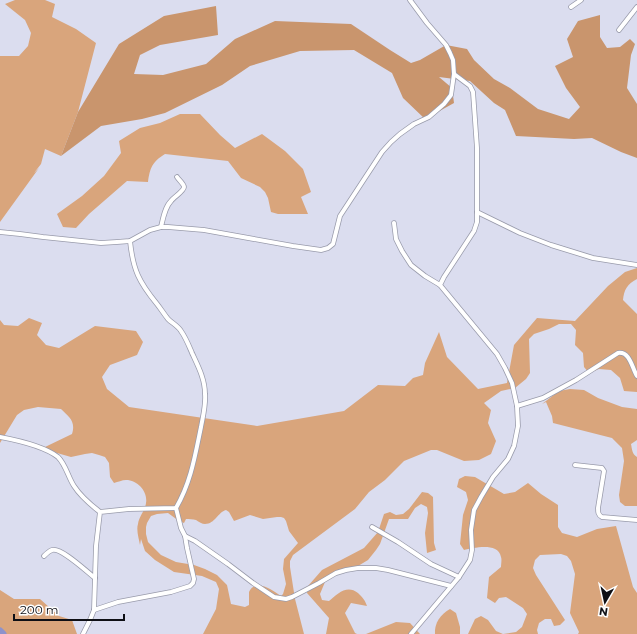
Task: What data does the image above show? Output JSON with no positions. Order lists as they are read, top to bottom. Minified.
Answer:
{"scale_bar":"200 m","north":"bottom"}
